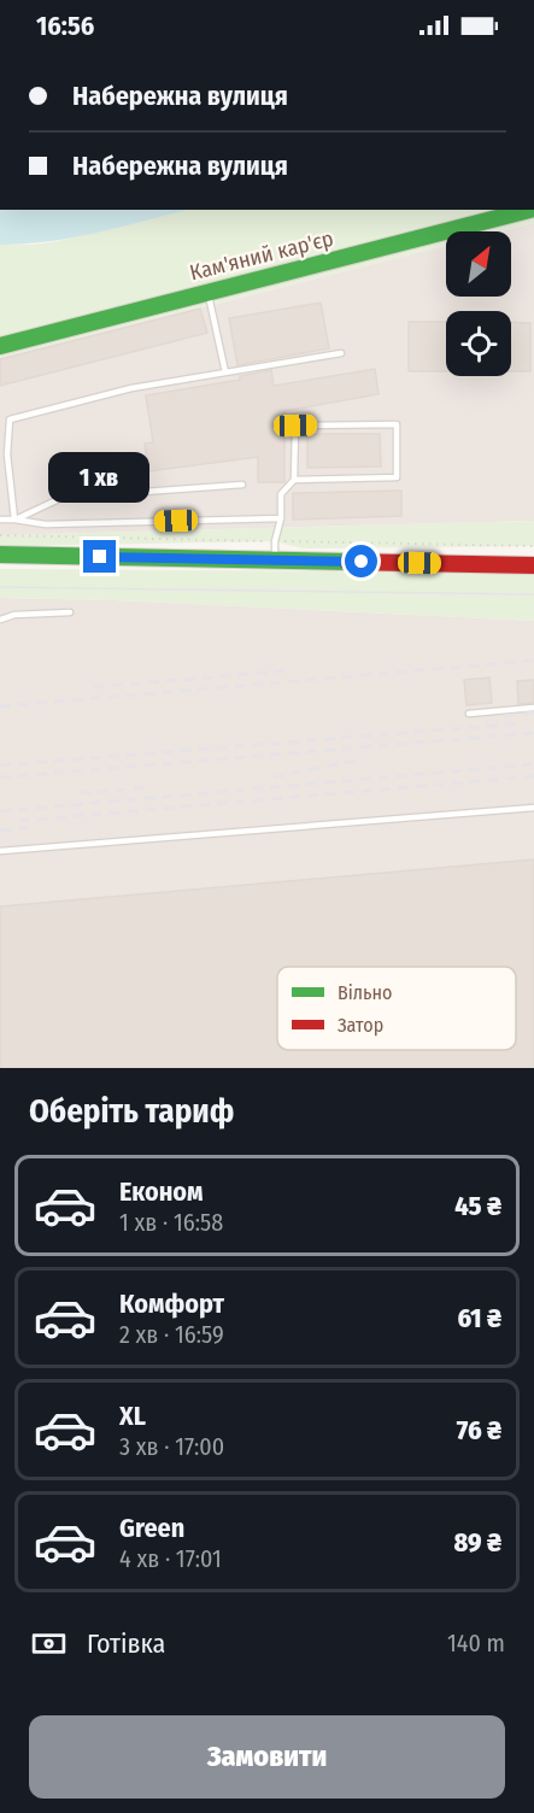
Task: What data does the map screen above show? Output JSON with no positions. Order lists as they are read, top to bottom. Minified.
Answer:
{"streets":{"main road":["Кам'яний кар'єр"]},"legend":["Вільно","Затор"],"north":"top right","page":{"status":"16:56","banner":["Набережна вулиця","Набережна вулиця"],"bubble":"1 хв","heading":"Оберіть тариф","list":[{"name":"Економ","note":"1 хв · 16:58","value":"45 ₴"},{"name":"Комфорт","note":"2 хв · 16:59","value":"61 ₴"},{"name":"XL","note":"3 хв · 17:00","value":"76 ₴"},{"name":"Green","note":"4 хв · 17:01","value":"89 ₴"}],"pay":["Готівка","140 m"],"buttons":"Замовити"}}
